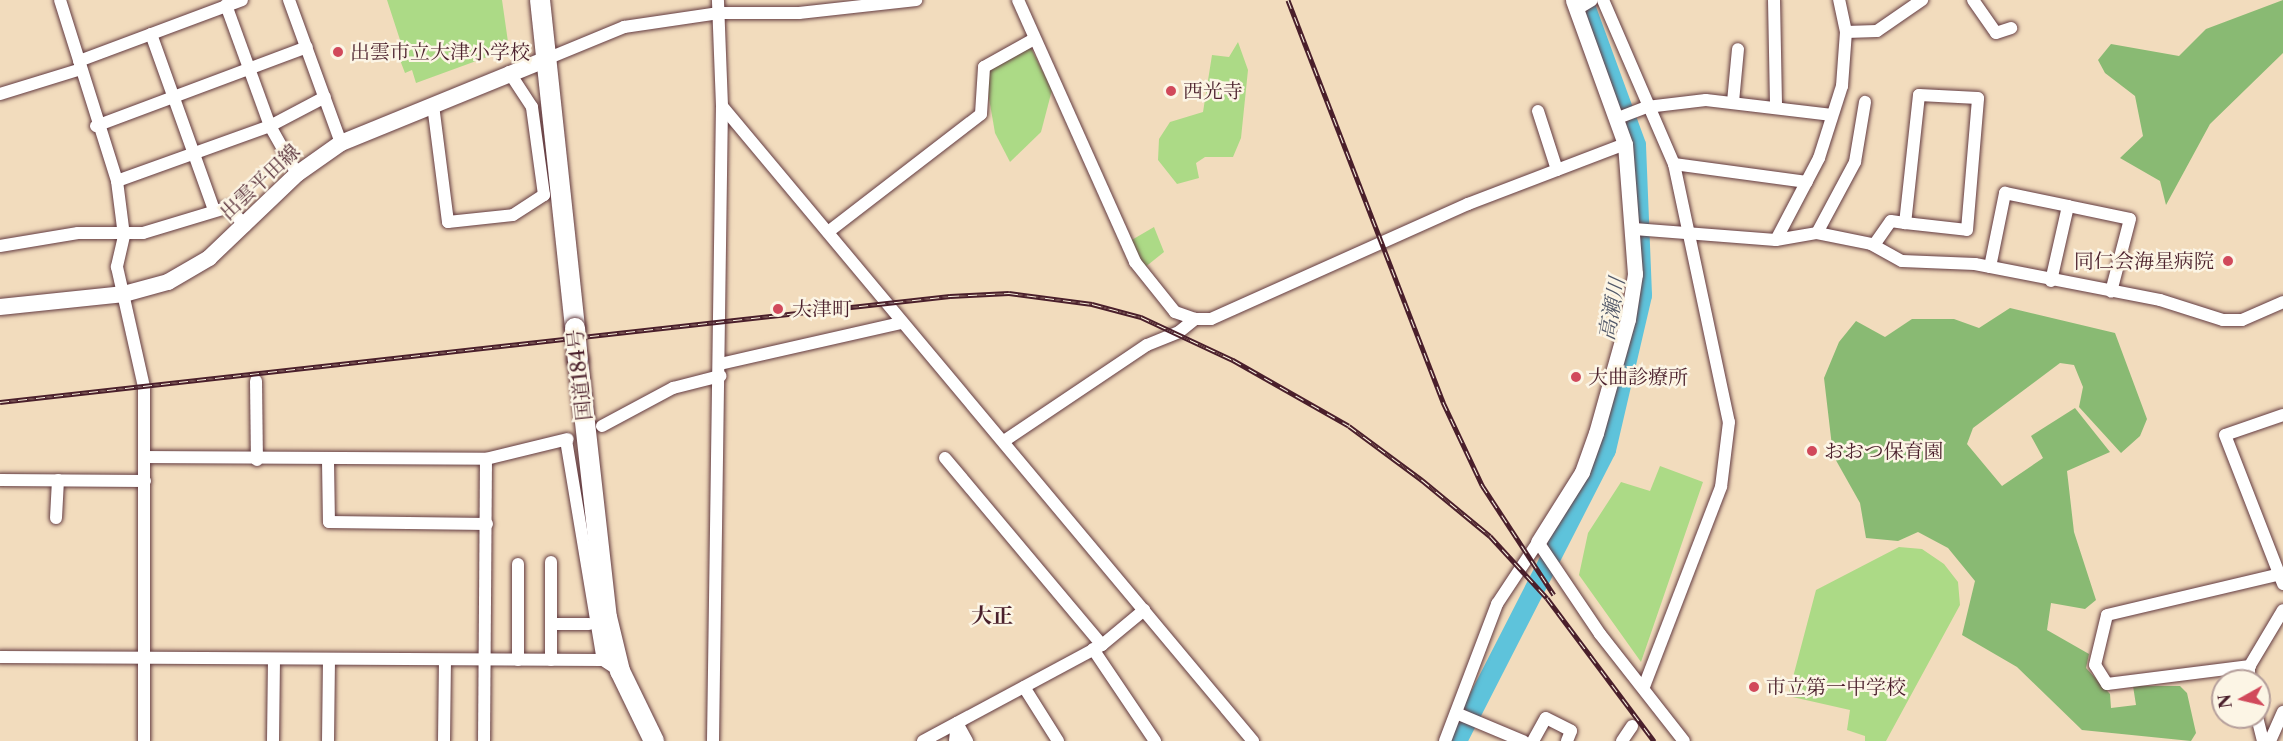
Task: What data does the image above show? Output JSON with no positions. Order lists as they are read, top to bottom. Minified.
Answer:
{"streets":{"highway":["国道184号"],"main road":["出雲平田線"]},"crossings":[["出雲平田線","国道184号"]],"districts":["大正"],"water":["高瀬川"],"places":["出雲市立大津小学校","西光寺","同仁会海星病院","大津町","大曲診療所","おおつ保育園","市立第一中学校"],"north":"left"}
